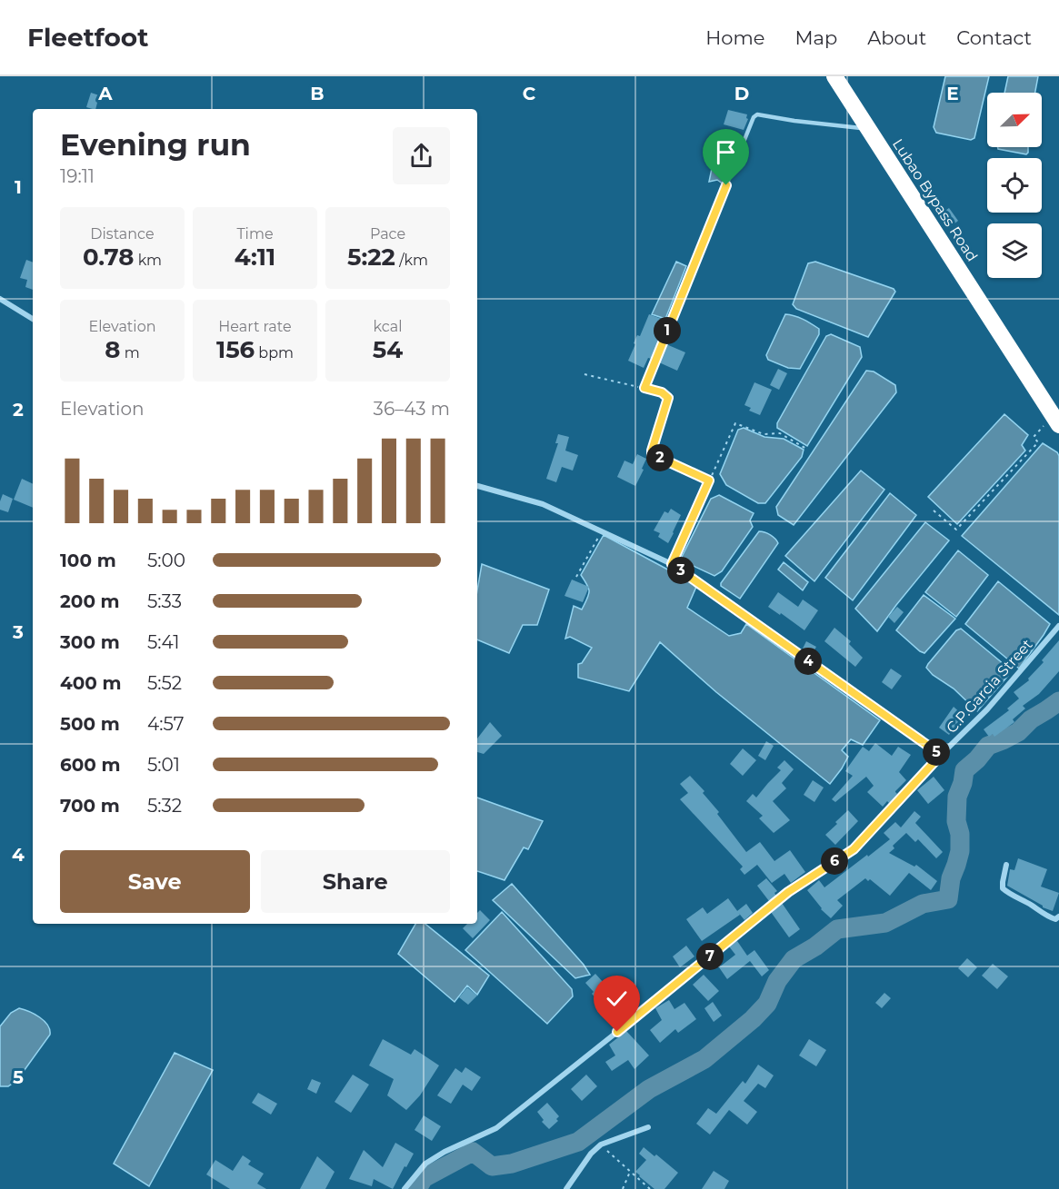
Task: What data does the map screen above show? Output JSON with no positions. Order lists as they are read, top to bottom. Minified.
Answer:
{"streets":{"highway":["Lubao Bypass Road"],"street":["C.P.Garcia Street"]},"north":"top right","page":{"header":"Fleetfoot","nav":["Home","Map","About","Contact"],"heading":["Evening run","19:11"],"stats":[["Distance","0.78 km"],["Time","4:11"],["Pace","5:22 /km"],["Elevation","8 m"],["Heart rate","156 bpm"],["kcal","54"]],"pins":["1","2","3","4","5","6","7"],"chart":["Elevation","36–43 m"],"list":[{"name":"100 m","note":"5:00"},{"name":"200 m","note":"5:33"},{"name":"300 m","note":"5:41"},{"name":"400 m","note":"5:52"},{"name":"500 m","note":"4:57"},{"name":"600 m","note":"5:01"},{"name":"700 m","note":"5:32"}],"buttons":["Save","Share"]},"grid":{"columns":["A","B","C","D","E"],"rows":["1","2","3","4","5"]}}
